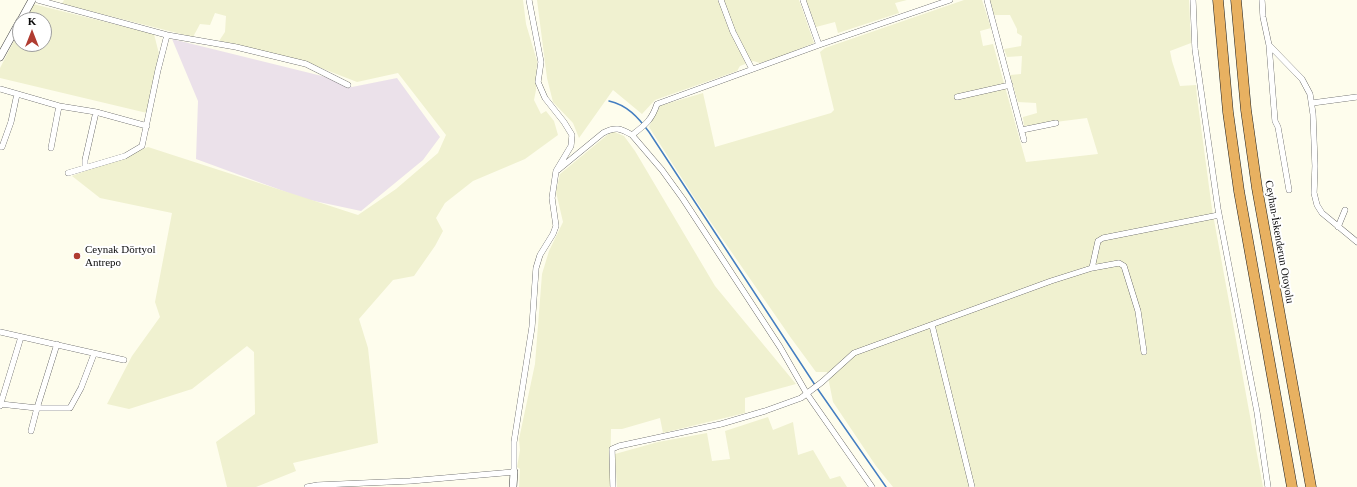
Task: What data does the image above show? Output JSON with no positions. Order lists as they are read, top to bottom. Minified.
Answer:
{"streets":{"highway":["Ceyhan-İskenderun Otoyolu"]},"places":["Ceynak Dörtyol Antrepo"],"north":"top"}
